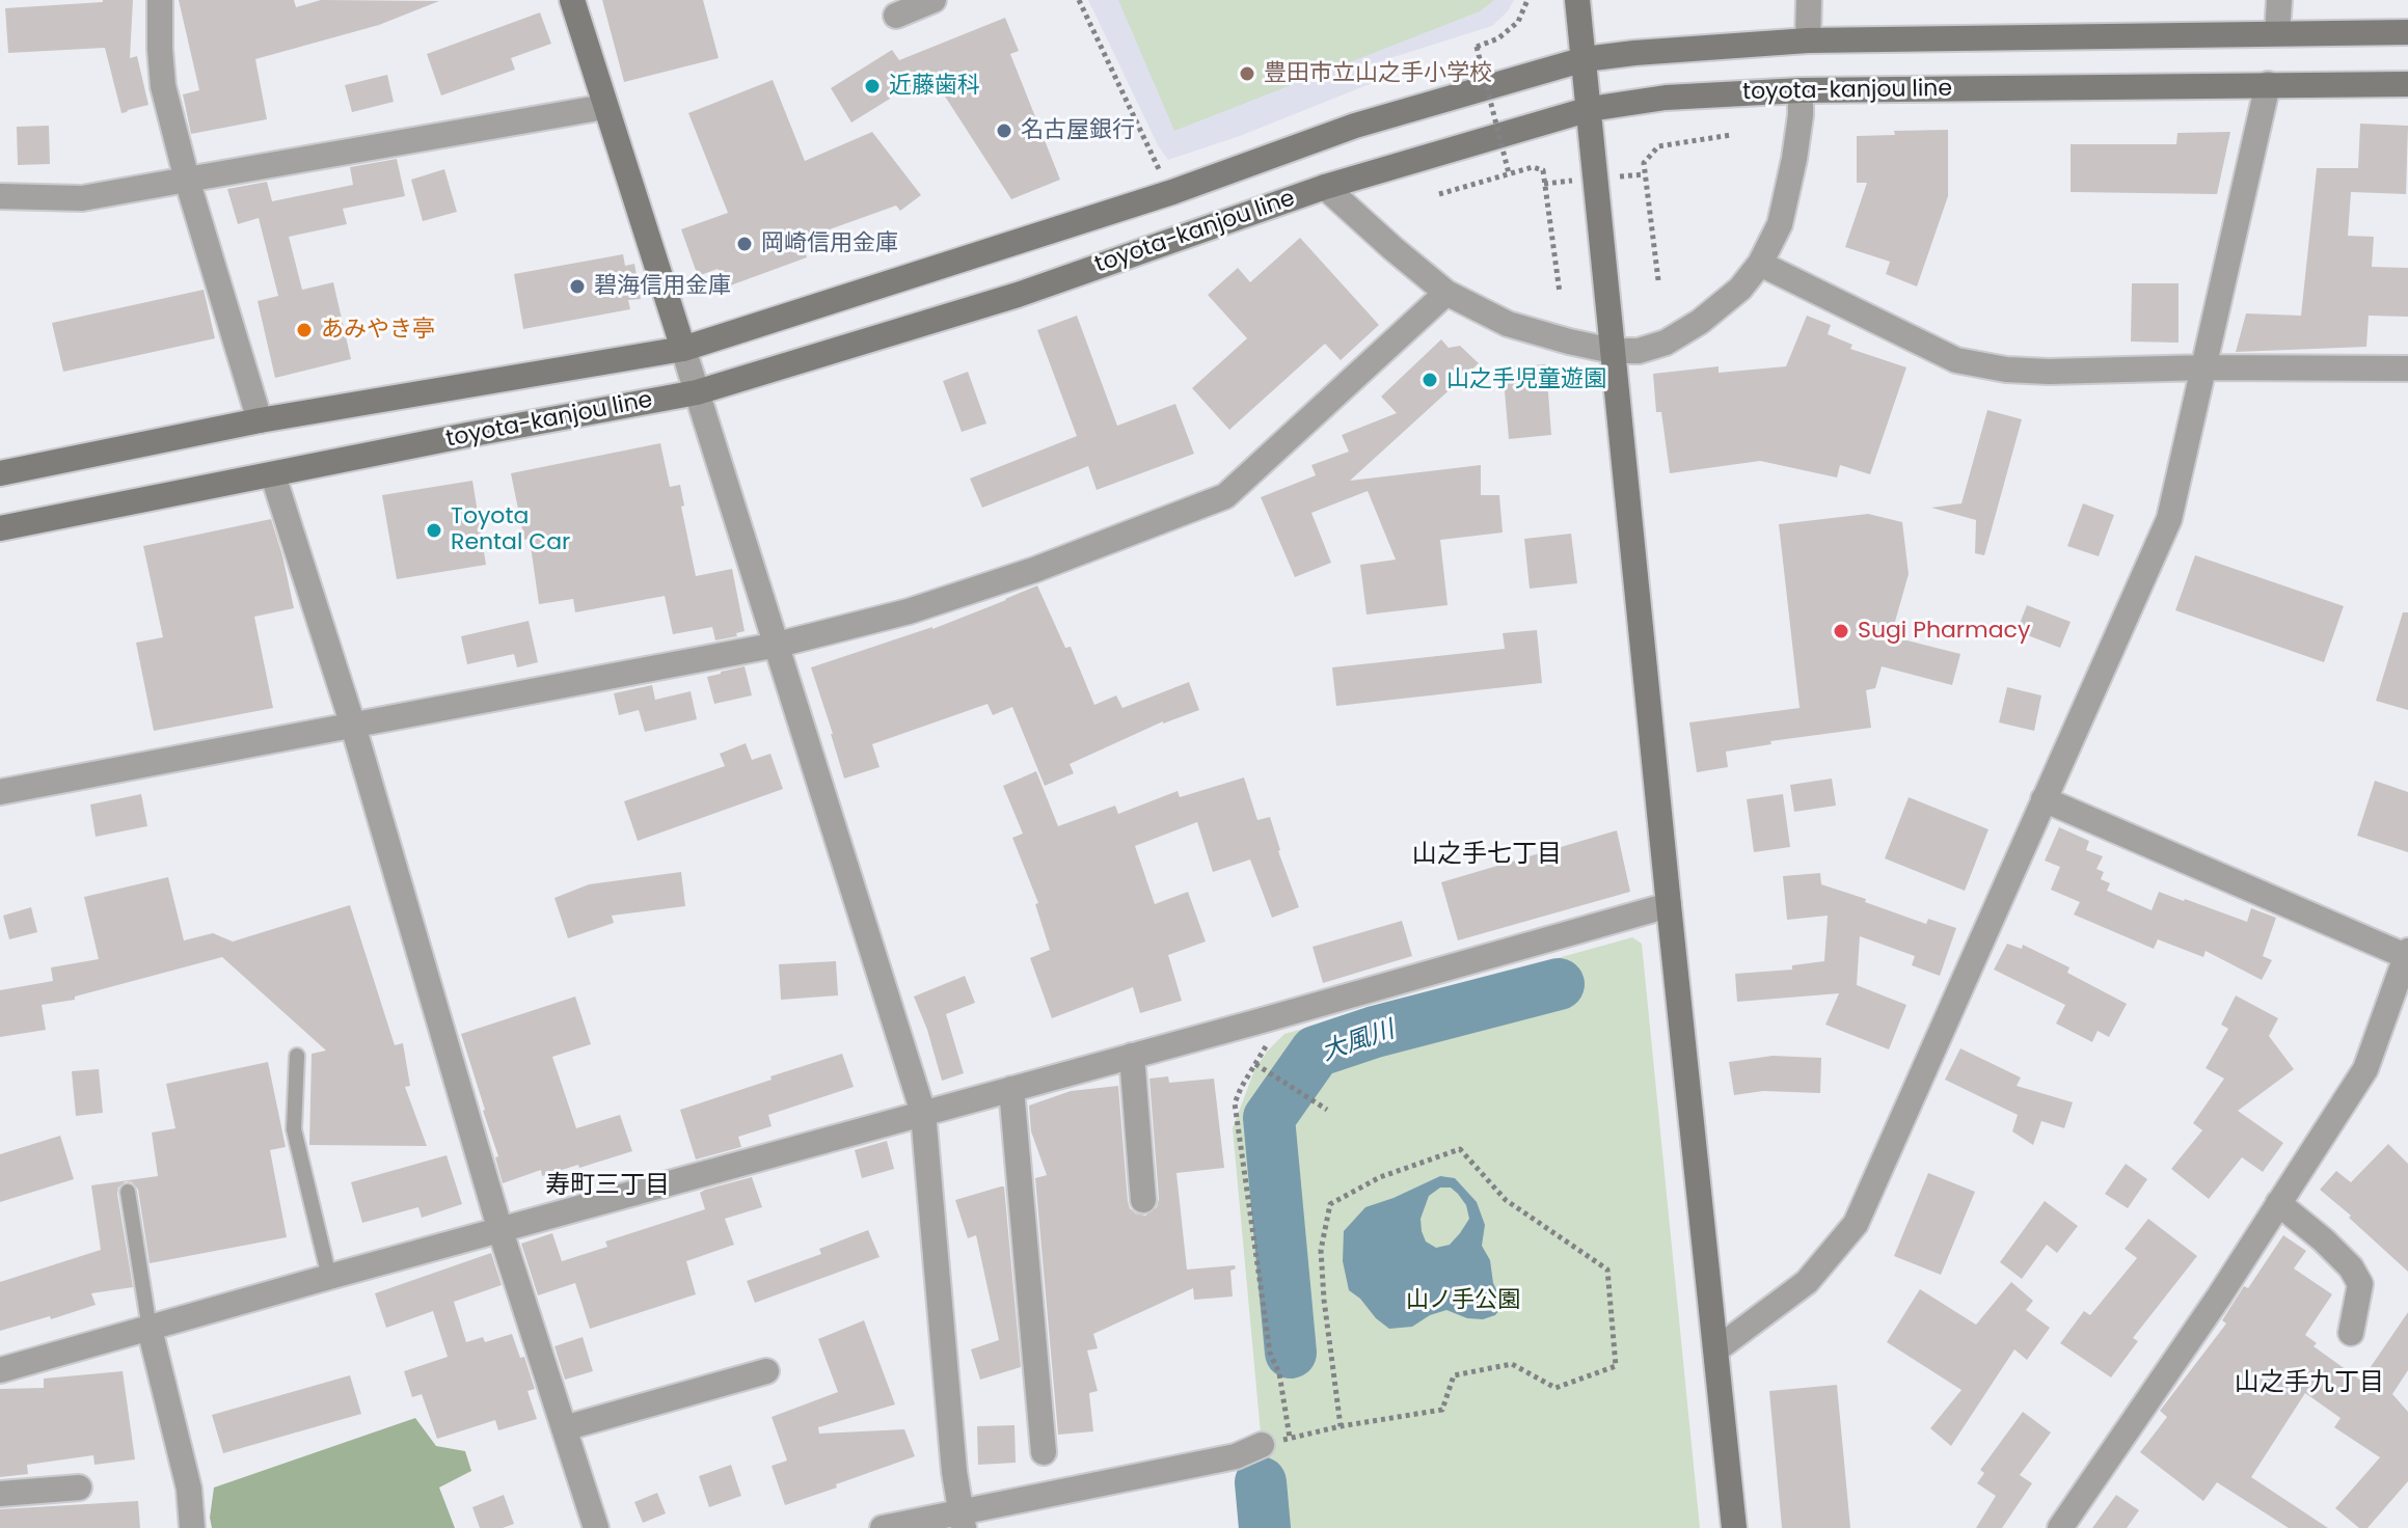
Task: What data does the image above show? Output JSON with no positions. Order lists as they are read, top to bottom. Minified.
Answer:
{"streets":{"main road":["toyota-kanjou line"]},"districts":["山之手七丁目","寿町三丁目","山之手九丁目"],"water":["大風川"],"parks":["山ノ手公園"],"places":["豊田市立山之手小学校","近藤歯科","名古屋銀行","岡崎信用金庫","碧海信用金庫","あみやき亭","山之手児童遊園","Toyota Rental Car","Sugi Pharmacy"]}
